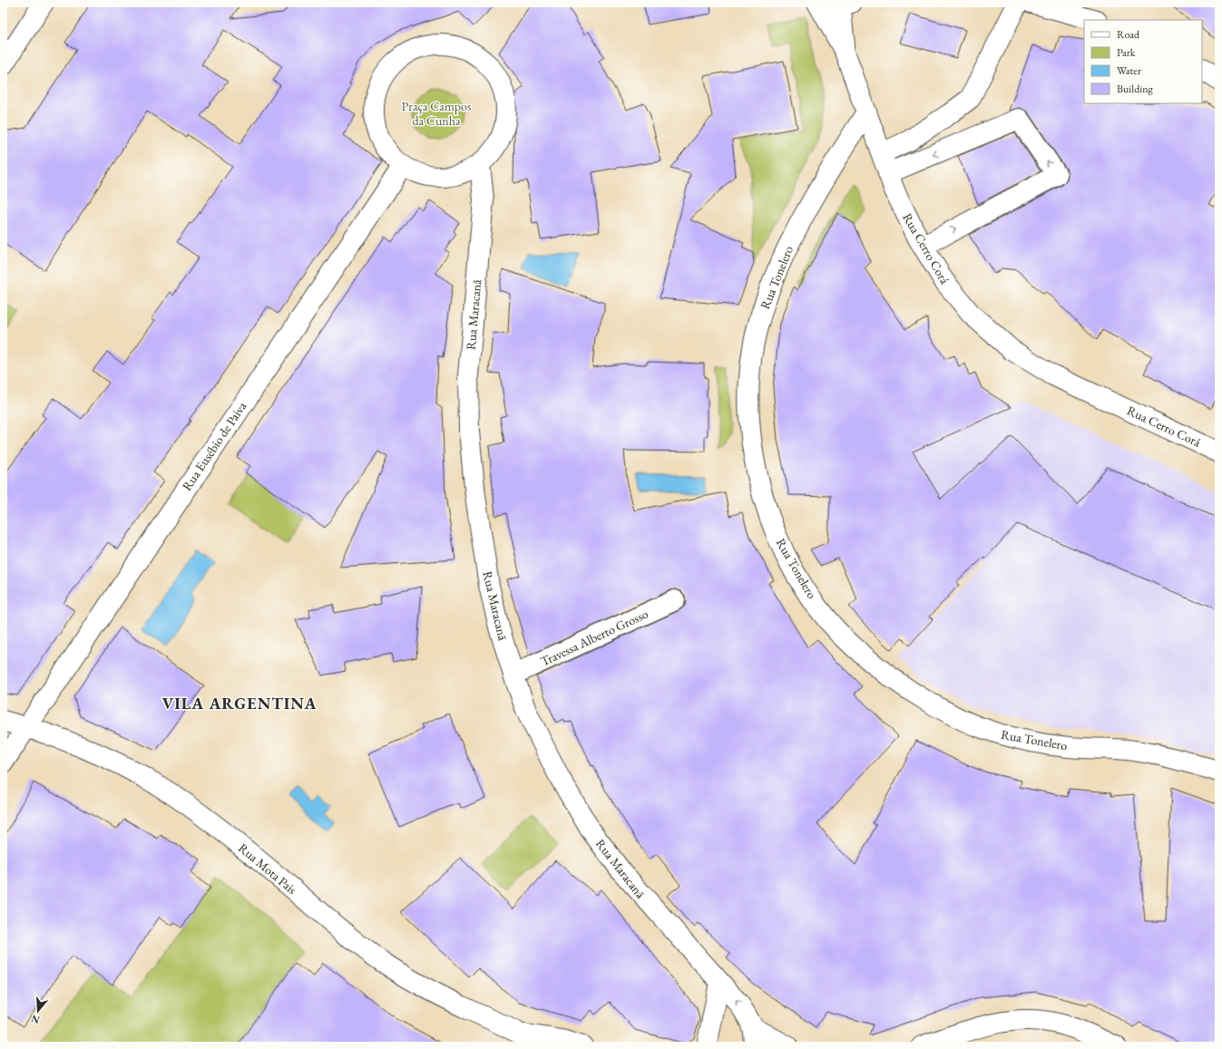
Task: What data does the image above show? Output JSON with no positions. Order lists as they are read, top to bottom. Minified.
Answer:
{"streets":{"street":["Rua Cerro Corá","Rua Tonelero","Rua Maracanã","Rua Eusébio de Paiva","Travessa Alberto Grosso","Rua Mota Pais"]},"crossings":[["Rua Cerro Corá","Rua Tonelero"],["Rua Maracanã","Travessa Alberto Grosso"],["Rua Eusébio de Paiva","Rua Mota Pais"]],"districts":["VILA ARGENTINA"],"parks":["Praça Campos da Cunha"],"legend":["Road","Park","Water","Building"],"north":"bottom"}
